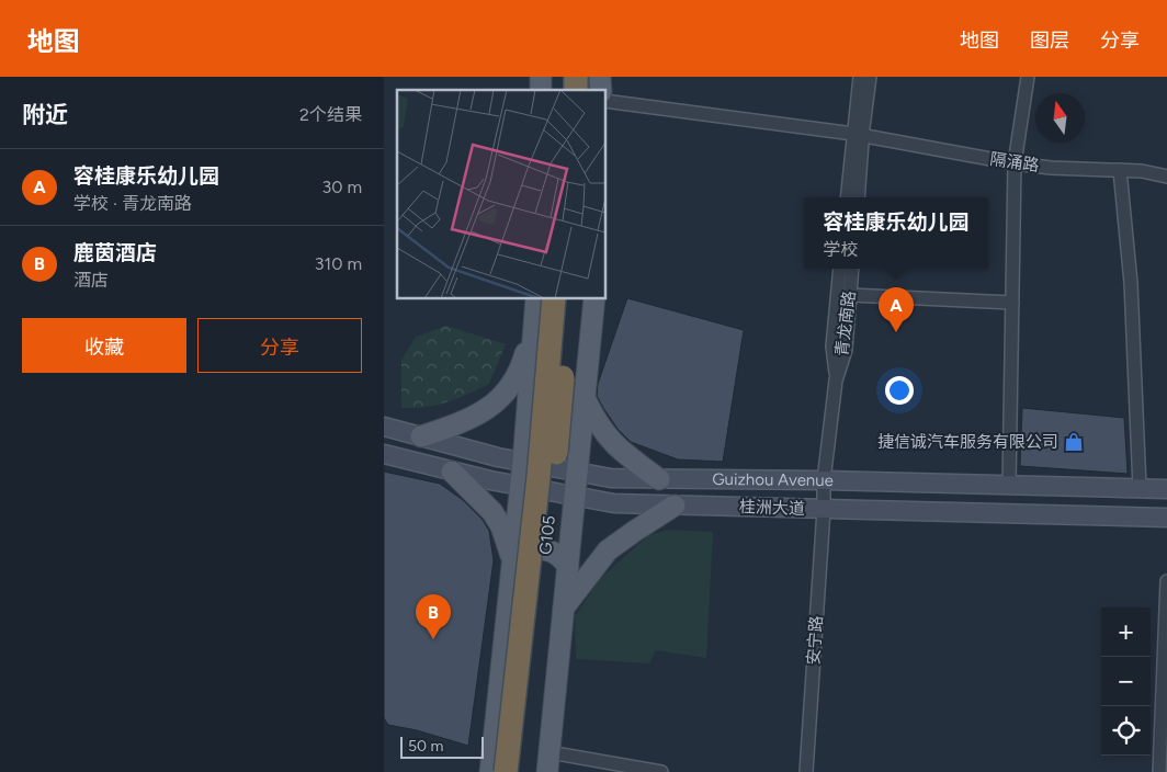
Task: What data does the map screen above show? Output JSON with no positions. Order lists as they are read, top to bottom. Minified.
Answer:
{"streets":{"highway":["G105"],"main road":["Guizhou Avenue","桂洲大道"],"street":["隔涌路","青龙南路","安宁路"]},"crossings":[["青龙南路","Guizhou Avenue"],["青龙南路","桂洲大道"],["青龙南路","安宁路"],["桂洲大道","安宁路"]],"places":{"shop":["捷信诚汽车服务有限公司"]},"scale_bar":"50 m","north":"top","page":{"header":"地图","nav":["地图","图层","分享"],"heading":["附近","2个结果"],"list":[{"mark":"A","name":"容桂康乐幼儿园","note":"学校 · 青龙南路","value":"30 m"},{"mark":"B","name":"鹿茵酒店","note":"酒店","value":"310 m"}],"popup":["容桂康乐幼儿园","学校"],"pins":["A","B"],"buttons":["收藏","分享"],"map_buttons":["+","−"],"scale":"50 m"}}
